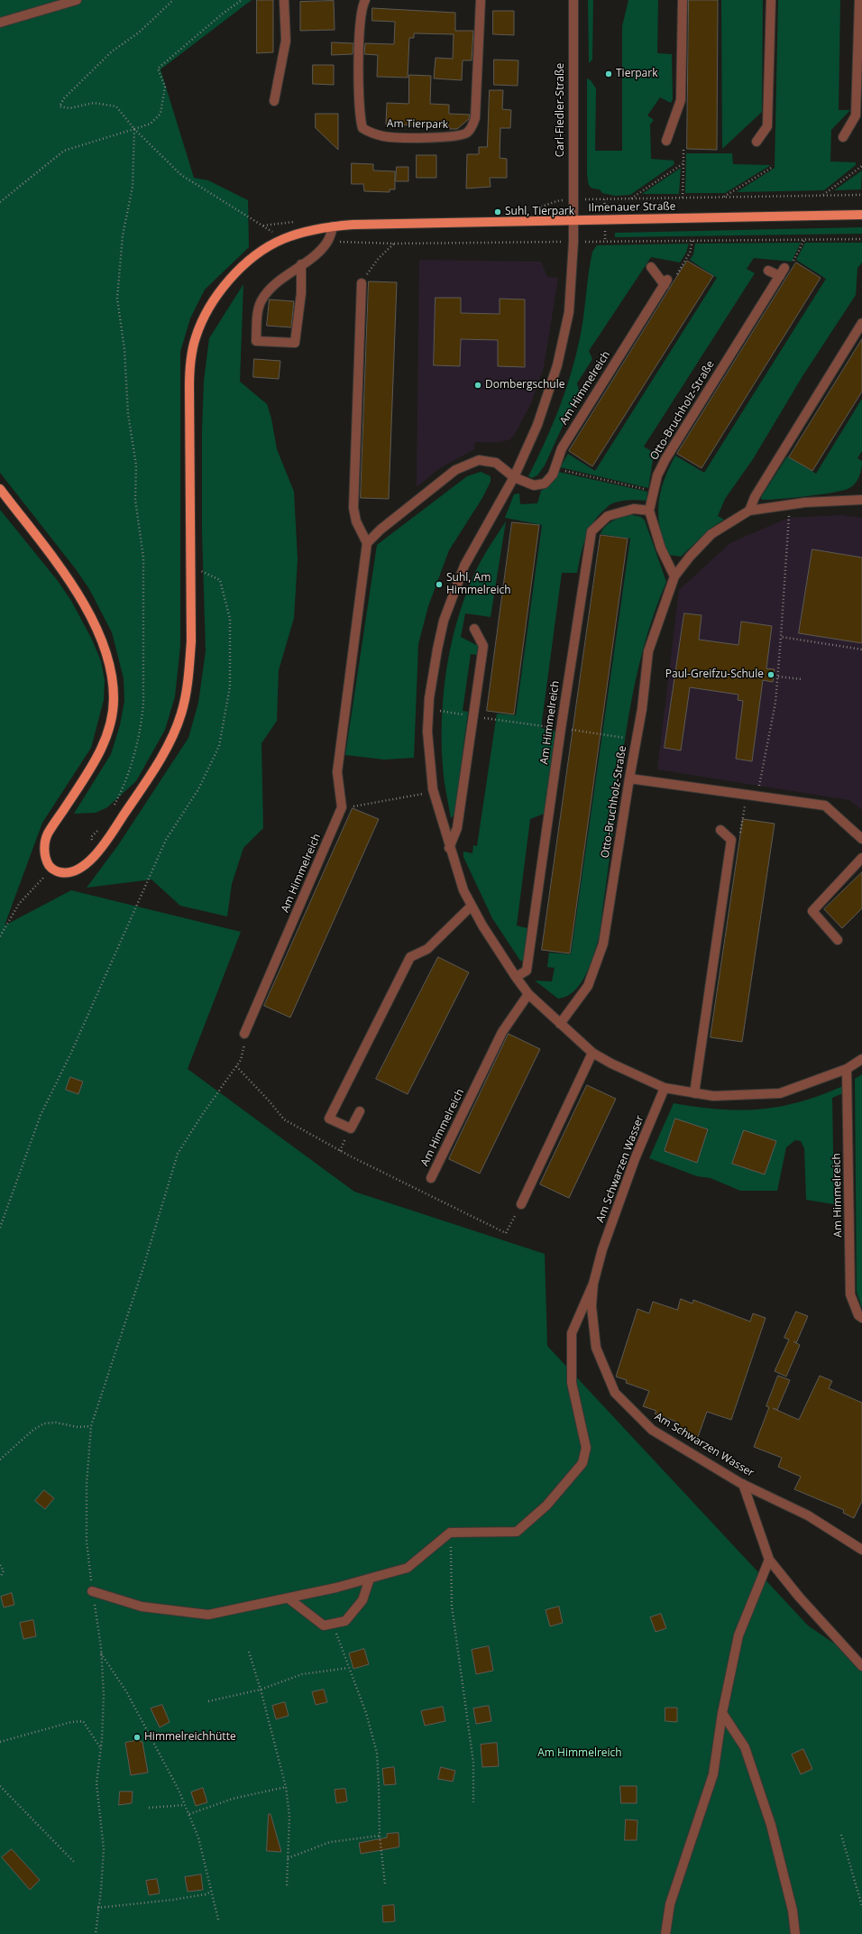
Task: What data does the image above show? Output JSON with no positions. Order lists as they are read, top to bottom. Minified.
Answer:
{"streets":{"main road":["Ilmenauer Straße"],"street":["Carl-Fiedler-Straße","Am Tierpark","Am Himmelreich","Otto-Bruchholz-Straße","Am Schwarzen Wasser"]},"crossings":[["Carl-Fiedler-Straße","Ilmenauer Straße"],["Am Himmelreich","Otto-Bruchholz-Straße"]],"parks":["Am Himmelreich"],"places":["Tierpark","Suhl, Tierpark","Dombergschule","Suhl, Am Himmelreich","Paul-Greifzu-Schule","Himmelreichhütte"]}
